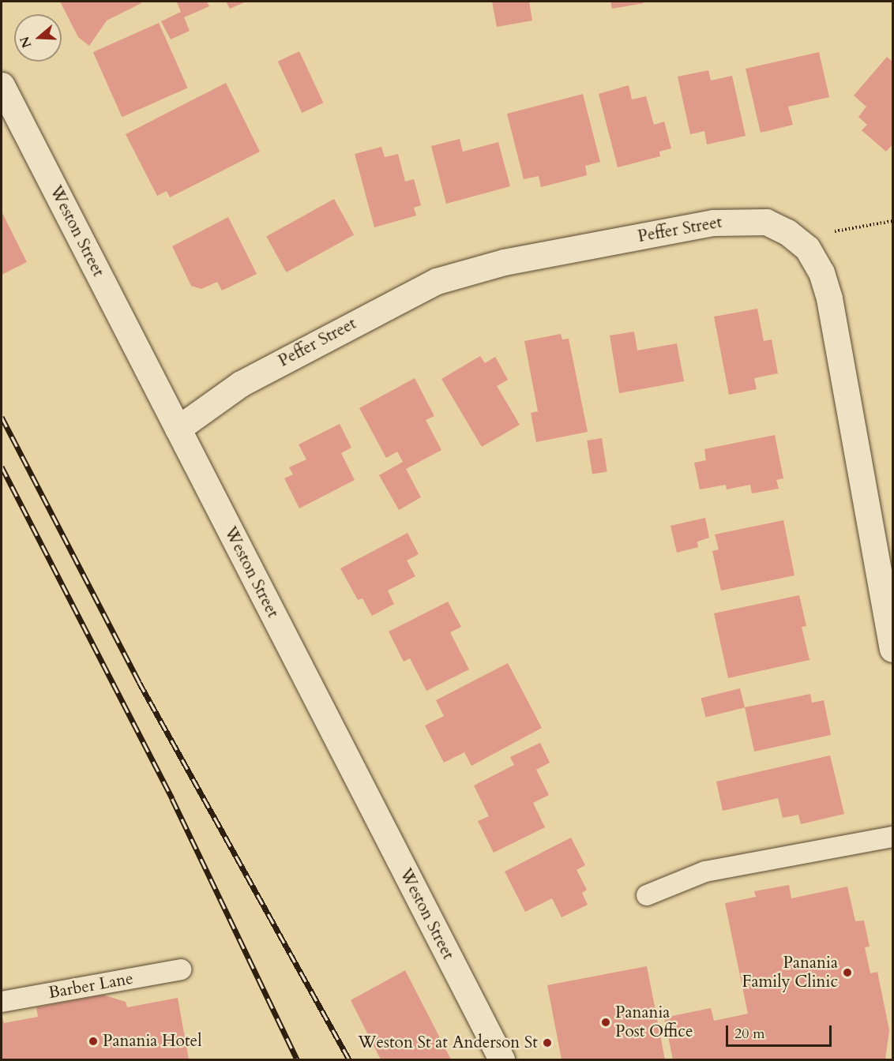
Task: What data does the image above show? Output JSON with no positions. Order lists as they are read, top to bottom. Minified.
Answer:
{"streets":{"street":["Peffer Street","Weston Street"],"lane":["Barber Lane"]},"crossings":[["Peffer Street","Weston Street"]],"places":["Panania Family Clinic","Panania Post Office","Panania Hotel","Weston St at Anderson St"],"scale_bar":"20 m","north":"left"}
